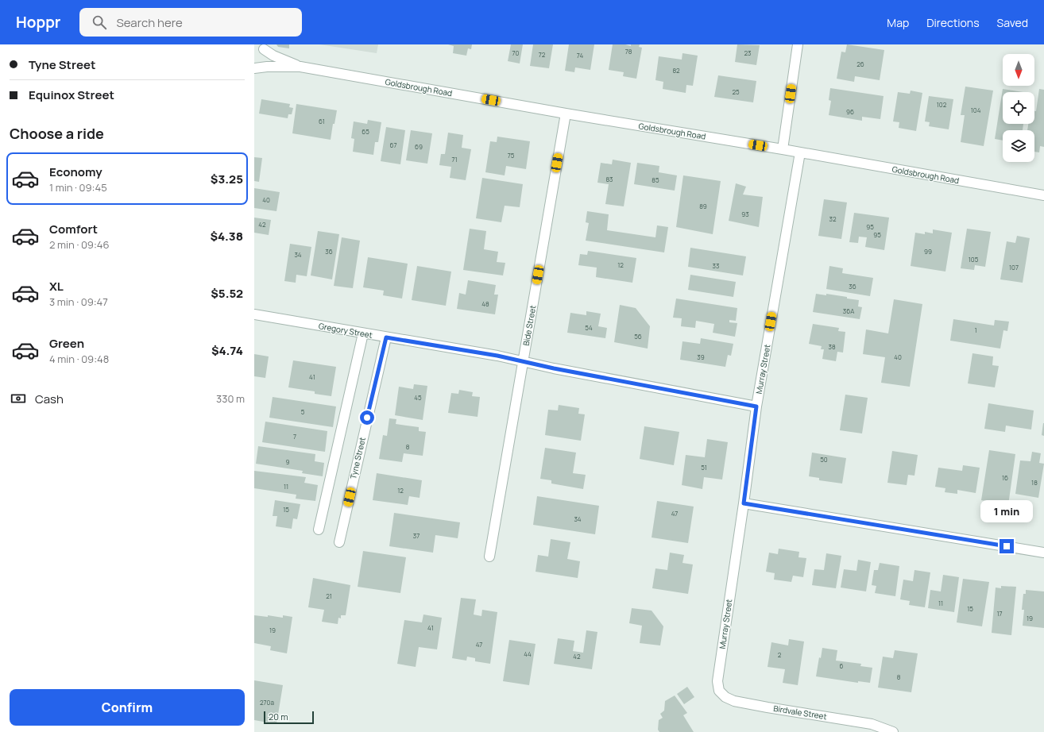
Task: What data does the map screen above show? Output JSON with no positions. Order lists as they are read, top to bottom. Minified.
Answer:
{"streets":{"street":["Goldsbrough Road","Bide Street","Gregory Street","Murray Street","Tyne Street","Birdvale Street"]},"crossings":[["Goldsbrough Road","Bide Street"],["Goldsbrough Road","Murray Street"],["Bide Street","Gregory Street"],["Gregory Street","Murray Street"],["Gregory Street","Tyne Street"],["Murray Street","Birdvale Street"]],"house_numbers":["78","70","23","72","74","26","82","25","102","104","96","61","65","67","69","75","71","83","85","40","89","93","32","42","95","95","36","99","34","105","12","33","107","36","48","36A","54","1","56","38","39","40","41","45","5","7","8","50","9","51","16","18","11","12","15","47","34","37","21","11","15","17","19","41","19","47","44","2","42","6","8","270a"],"scale_bar":"20 m","north":"bottom","page":{"header":"Hoppr","search":"Search here","nav":["Map","Directions","Saved"],"banner":["Tyne Street","Equinox Street"],"heading":"Choose a ride","list":[{"name":"Economy","note":"1 min · 09:45","value":"$3.25"},{"name":"Comfort","note":"2 min · 09:46","value":"$4.38"},{"name":"XL","note":"3 min · 09:47","value":"$5.52"},{"name":"Green","note":"4 min · 09:48","value":"$4.74"}],"pay":["Cash","330 m"],"bubble":"1 min","buttons":"Confirm","scale":"20 m"}}
